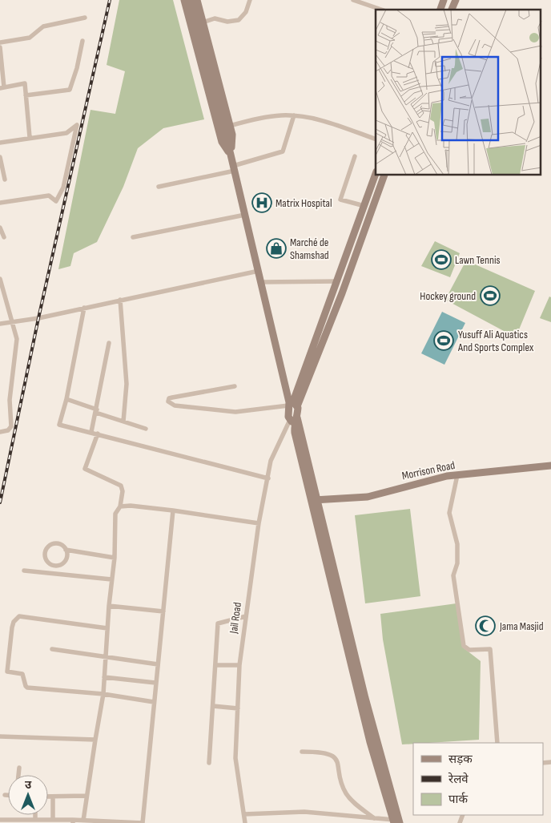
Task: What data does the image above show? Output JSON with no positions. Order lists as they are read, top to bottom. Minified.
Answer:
{"streets":{"street":["Morrison Road","Jail Road"]},"places":{"hospital":["Matrix Hospital"],"shop":["Marché de Shamshad"],"sports":["Lawn Tennis","Hockey ground","Yusuff Ali Aquatics And Sports Complex"],"mosque":["Jama Masjid"]},"legend":["सड़क","रेलवे","पार्क"],"north":"top"}
